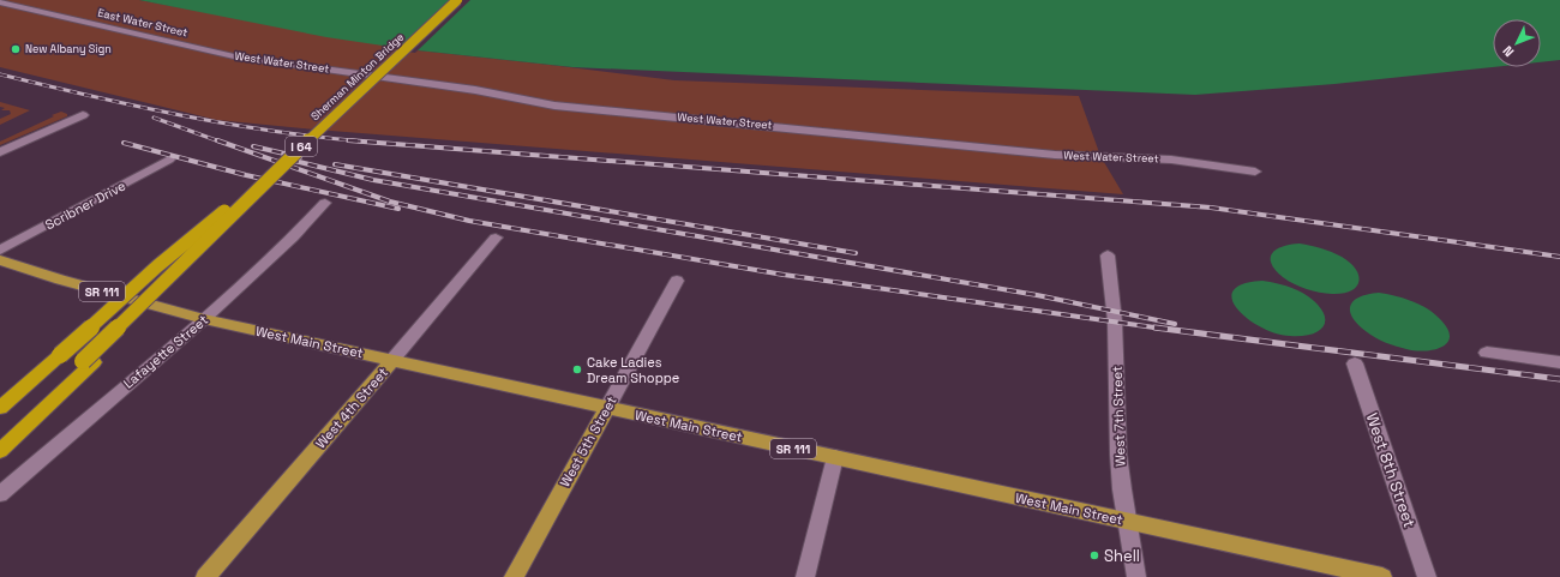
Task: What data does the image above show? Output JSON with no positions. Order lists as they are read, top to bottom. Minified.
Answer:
{"streets":{"highway":["Sherman Minton Bridge","I 64"],"main road":["SR 111","West Main Street","West 4th Street","West 5th Street"],"street":["East Water Street","West Water Street","Scribner Drive","Lafayette Street","West 7th Street","West 8th Street"]},"crossings":[["East Water Street","West Water Street"],["Sherman Minton Bridge","I 64"],["West Main Street","Lafayette Street"],["West Main Street","West 4th Street"],["West Main Street","West 7th Street"],["West Main Street","West 5th Street"]],"places":["New Albany Sign","Cake Ladies Dream Shoppe","Shell"],"north":"bottom left"}
